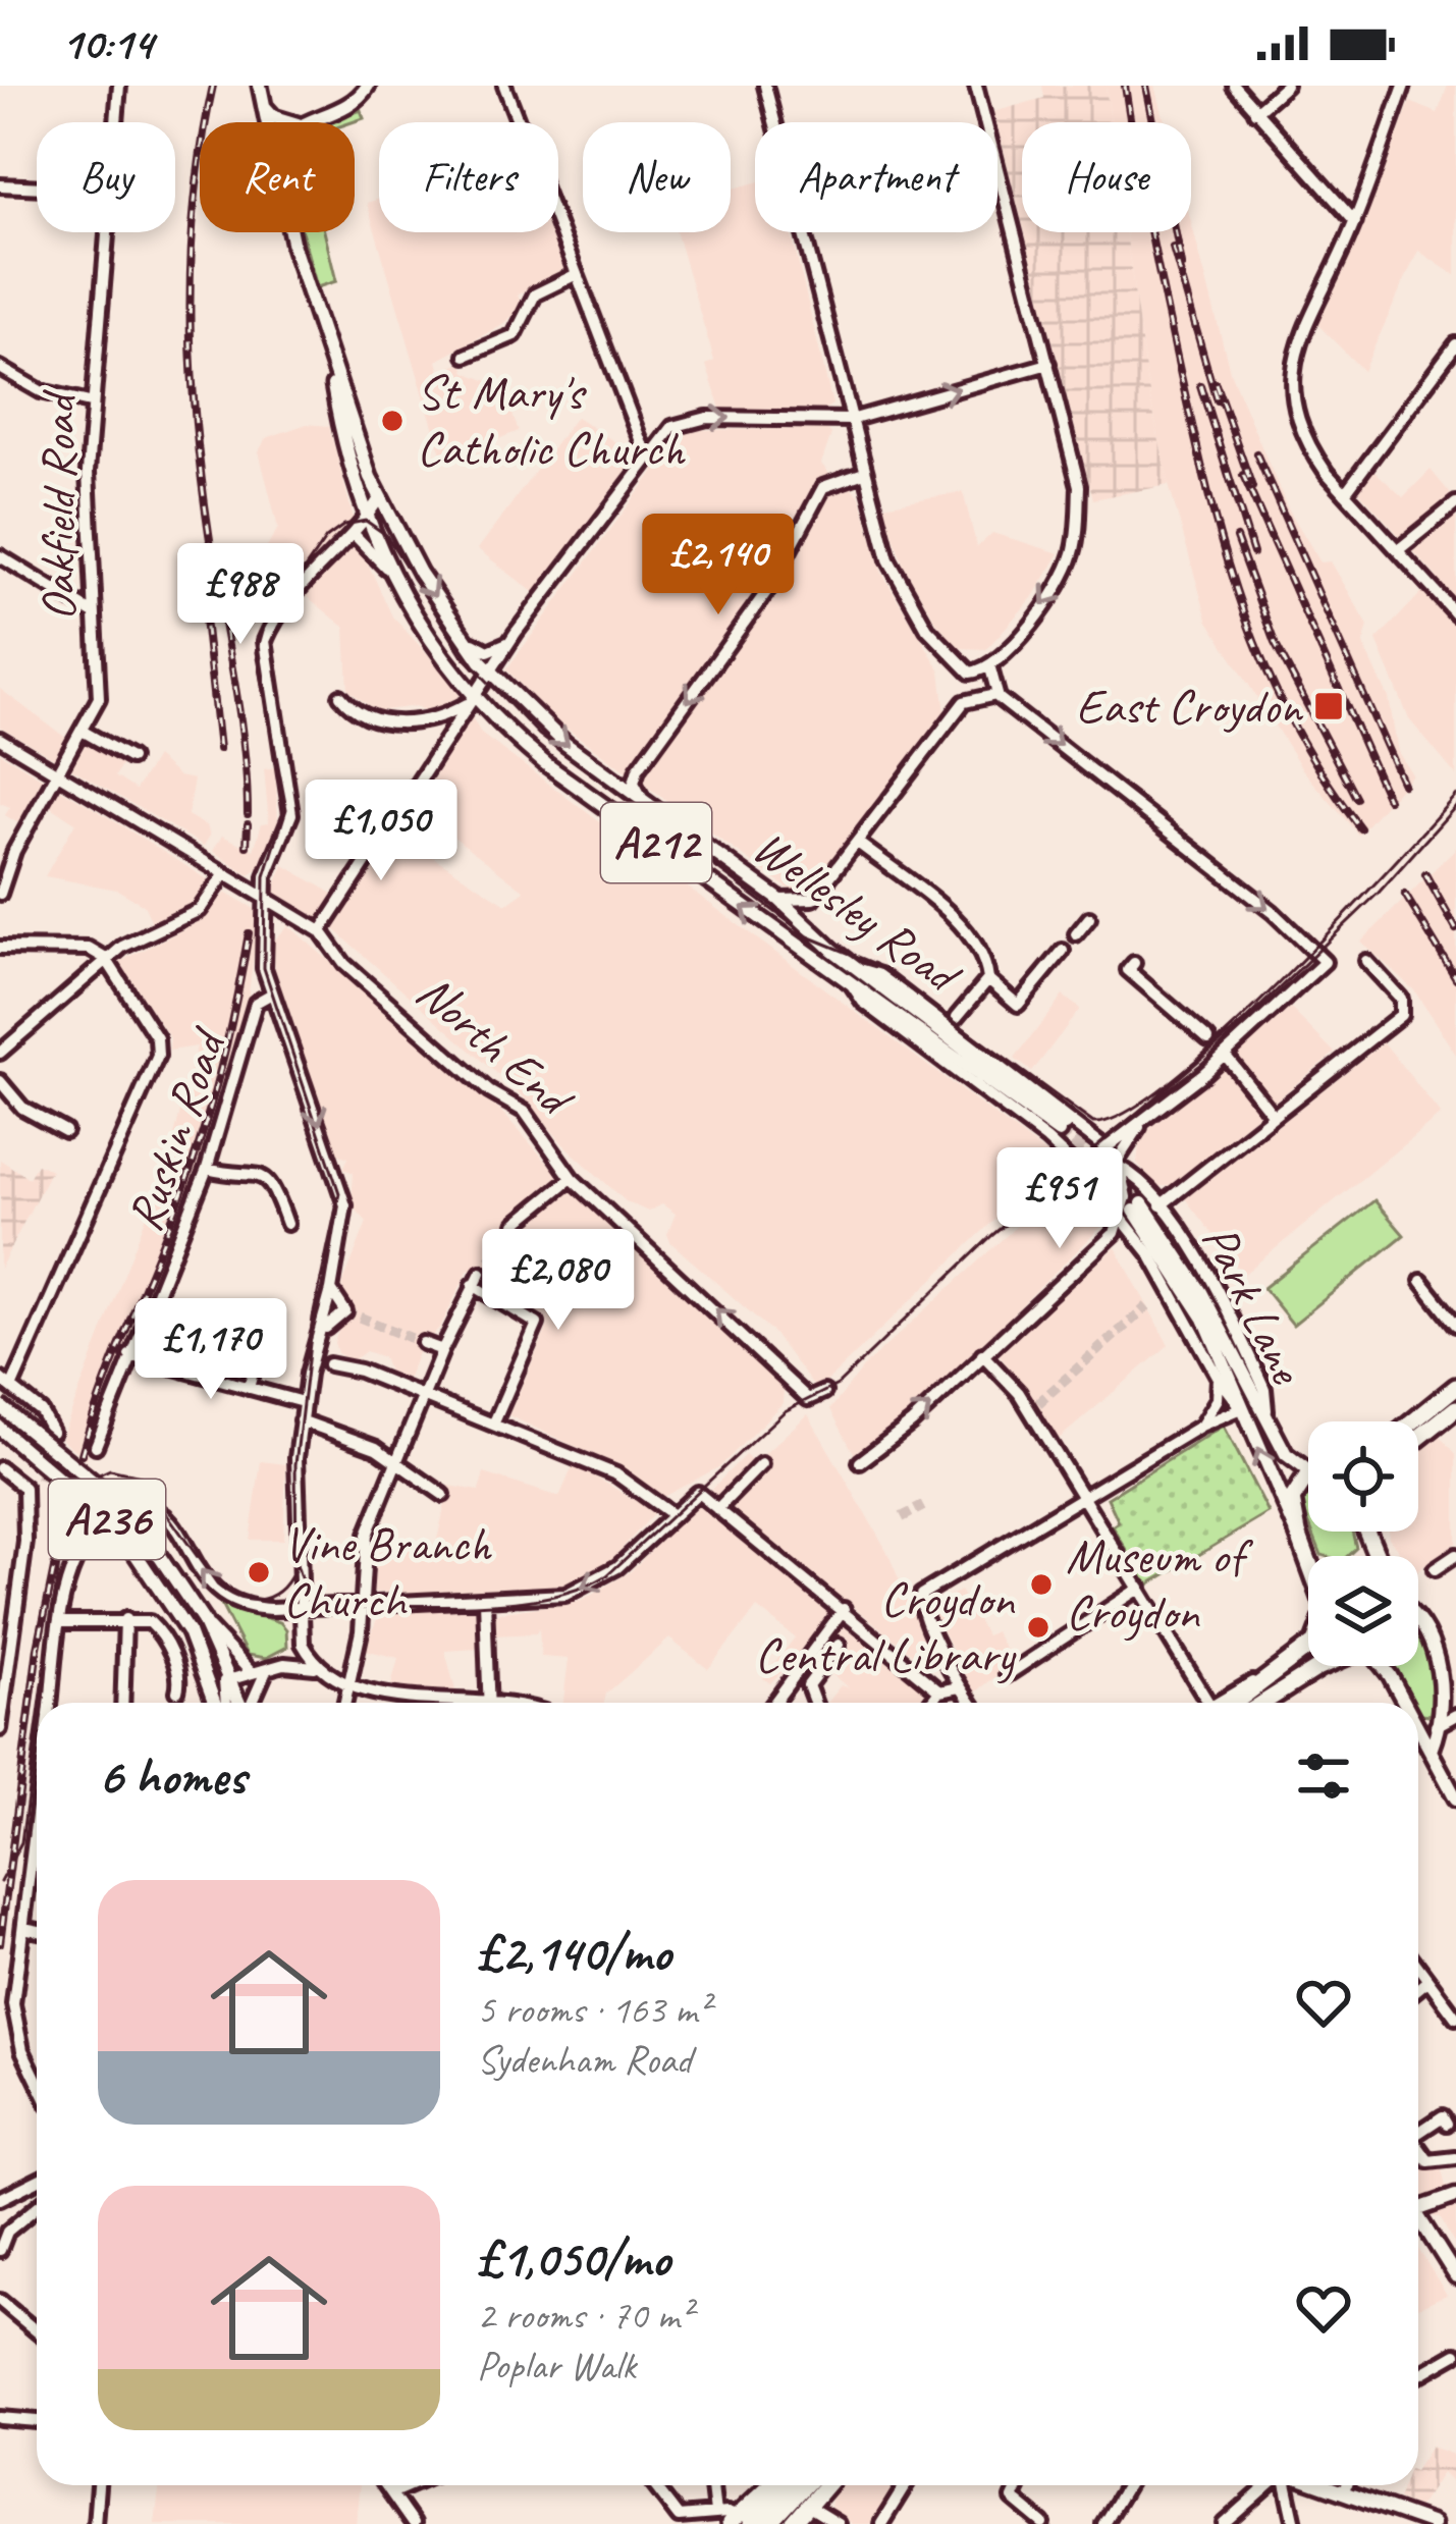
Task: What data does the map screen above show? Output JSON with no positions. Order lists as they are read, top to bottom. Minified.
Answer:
{"streets":{"main road":["A212","Wellesley Road","Park Lane","A236"],"street":["Oakfield Road","North End","Ruskin Road"]},"crossings":[["Oakfield Road","North End"],["A212","Wellesley Road"],["Wellesley Road","Park Lane"]],"places":{"other":["St Mary's Catholic Church","Vine Branch Church","Museum of Croydon","Croydon Central Library"],"transit":["East Croydon"]},"page":{"status":"10:14","chip":["Buy","Rent","Filters","New","Apartment","House"],"price":["£2,140","£988","£1,050","£951","£2,080","£1,170"],"heading":"6 homes","list":[{"name":"£2,140/mo","note":"5 rooms · 163 m² · Sydenham Road"},{"name":"£1,050/mo","note":"2 rooms · 70 m² · Poplar Walk"}]}}
